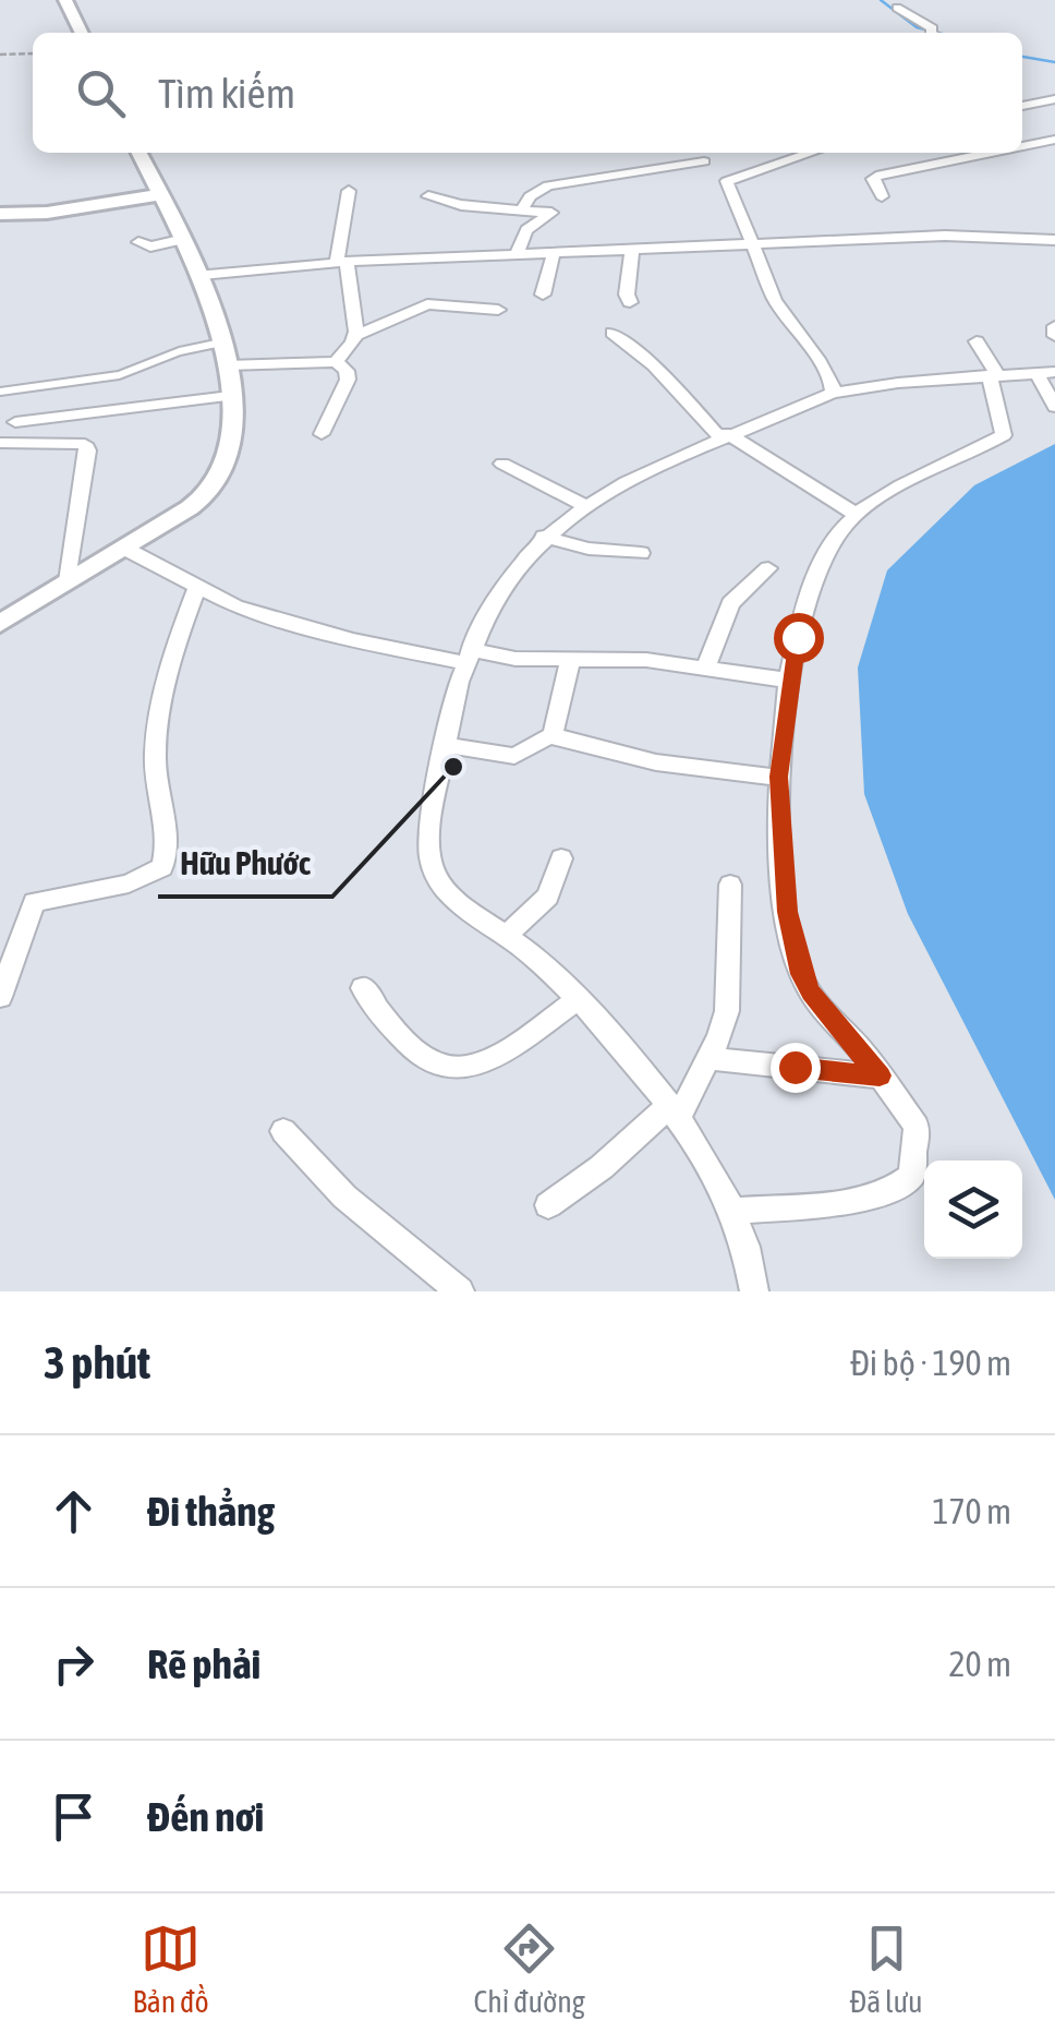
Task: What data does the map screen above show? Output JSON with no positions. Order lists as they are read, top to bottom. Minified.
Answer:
{"places":["Hữu Phước"],"page":{"search":"Tìm kiếm","heading":["3 phút","Đi bộ · 190 m"],"list":[["Đi thẳng","170 m"],["Rẽ phải","20 m"],"Đến nơi"],"nav":["Bản đồ","Chỉ đường","Đã lưu"]}}
